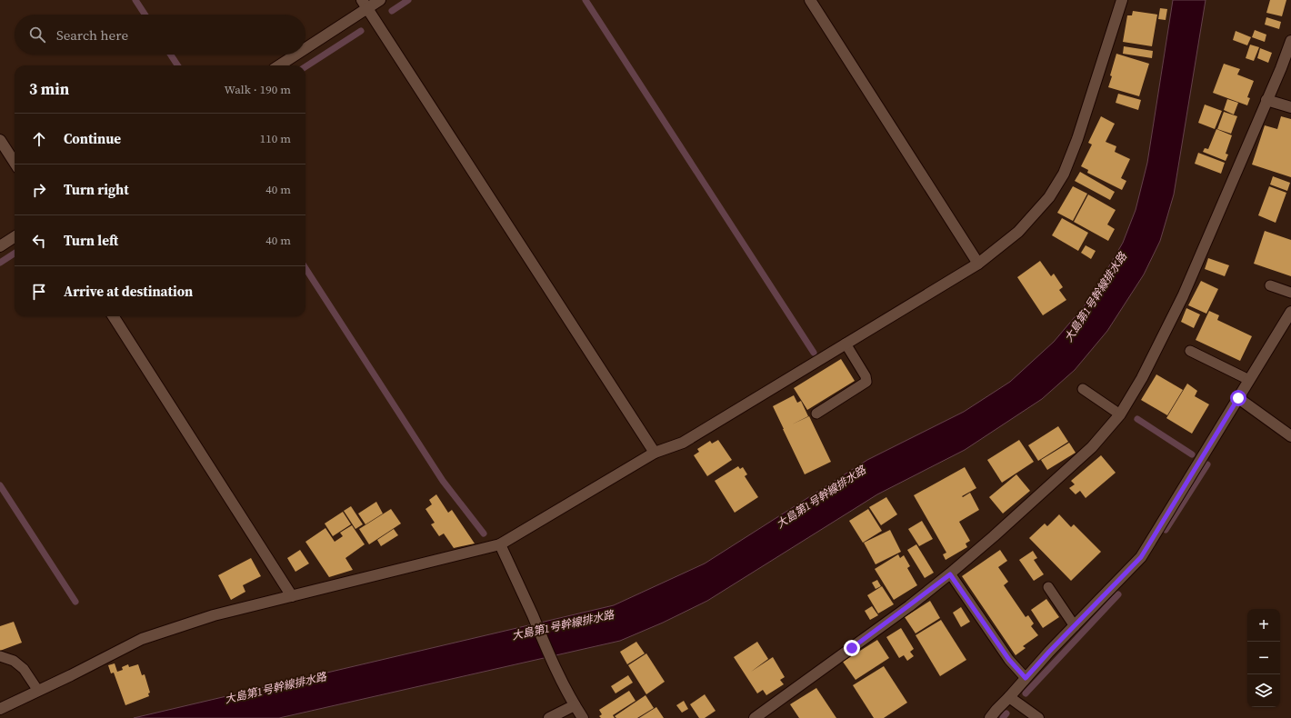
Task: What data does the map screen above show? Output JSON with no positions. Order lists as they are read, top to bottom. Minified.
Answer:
{"water":["大島第1号幹線排水路"],"page":{"search":"Search here","heading":["3 min","Walk · 190 m"],"list":[["Continue","110 m"],["Turn right","40 m"],["Turn left","40 m"],"Arrive at destination"],"map_buttons":["+","−"]}}
